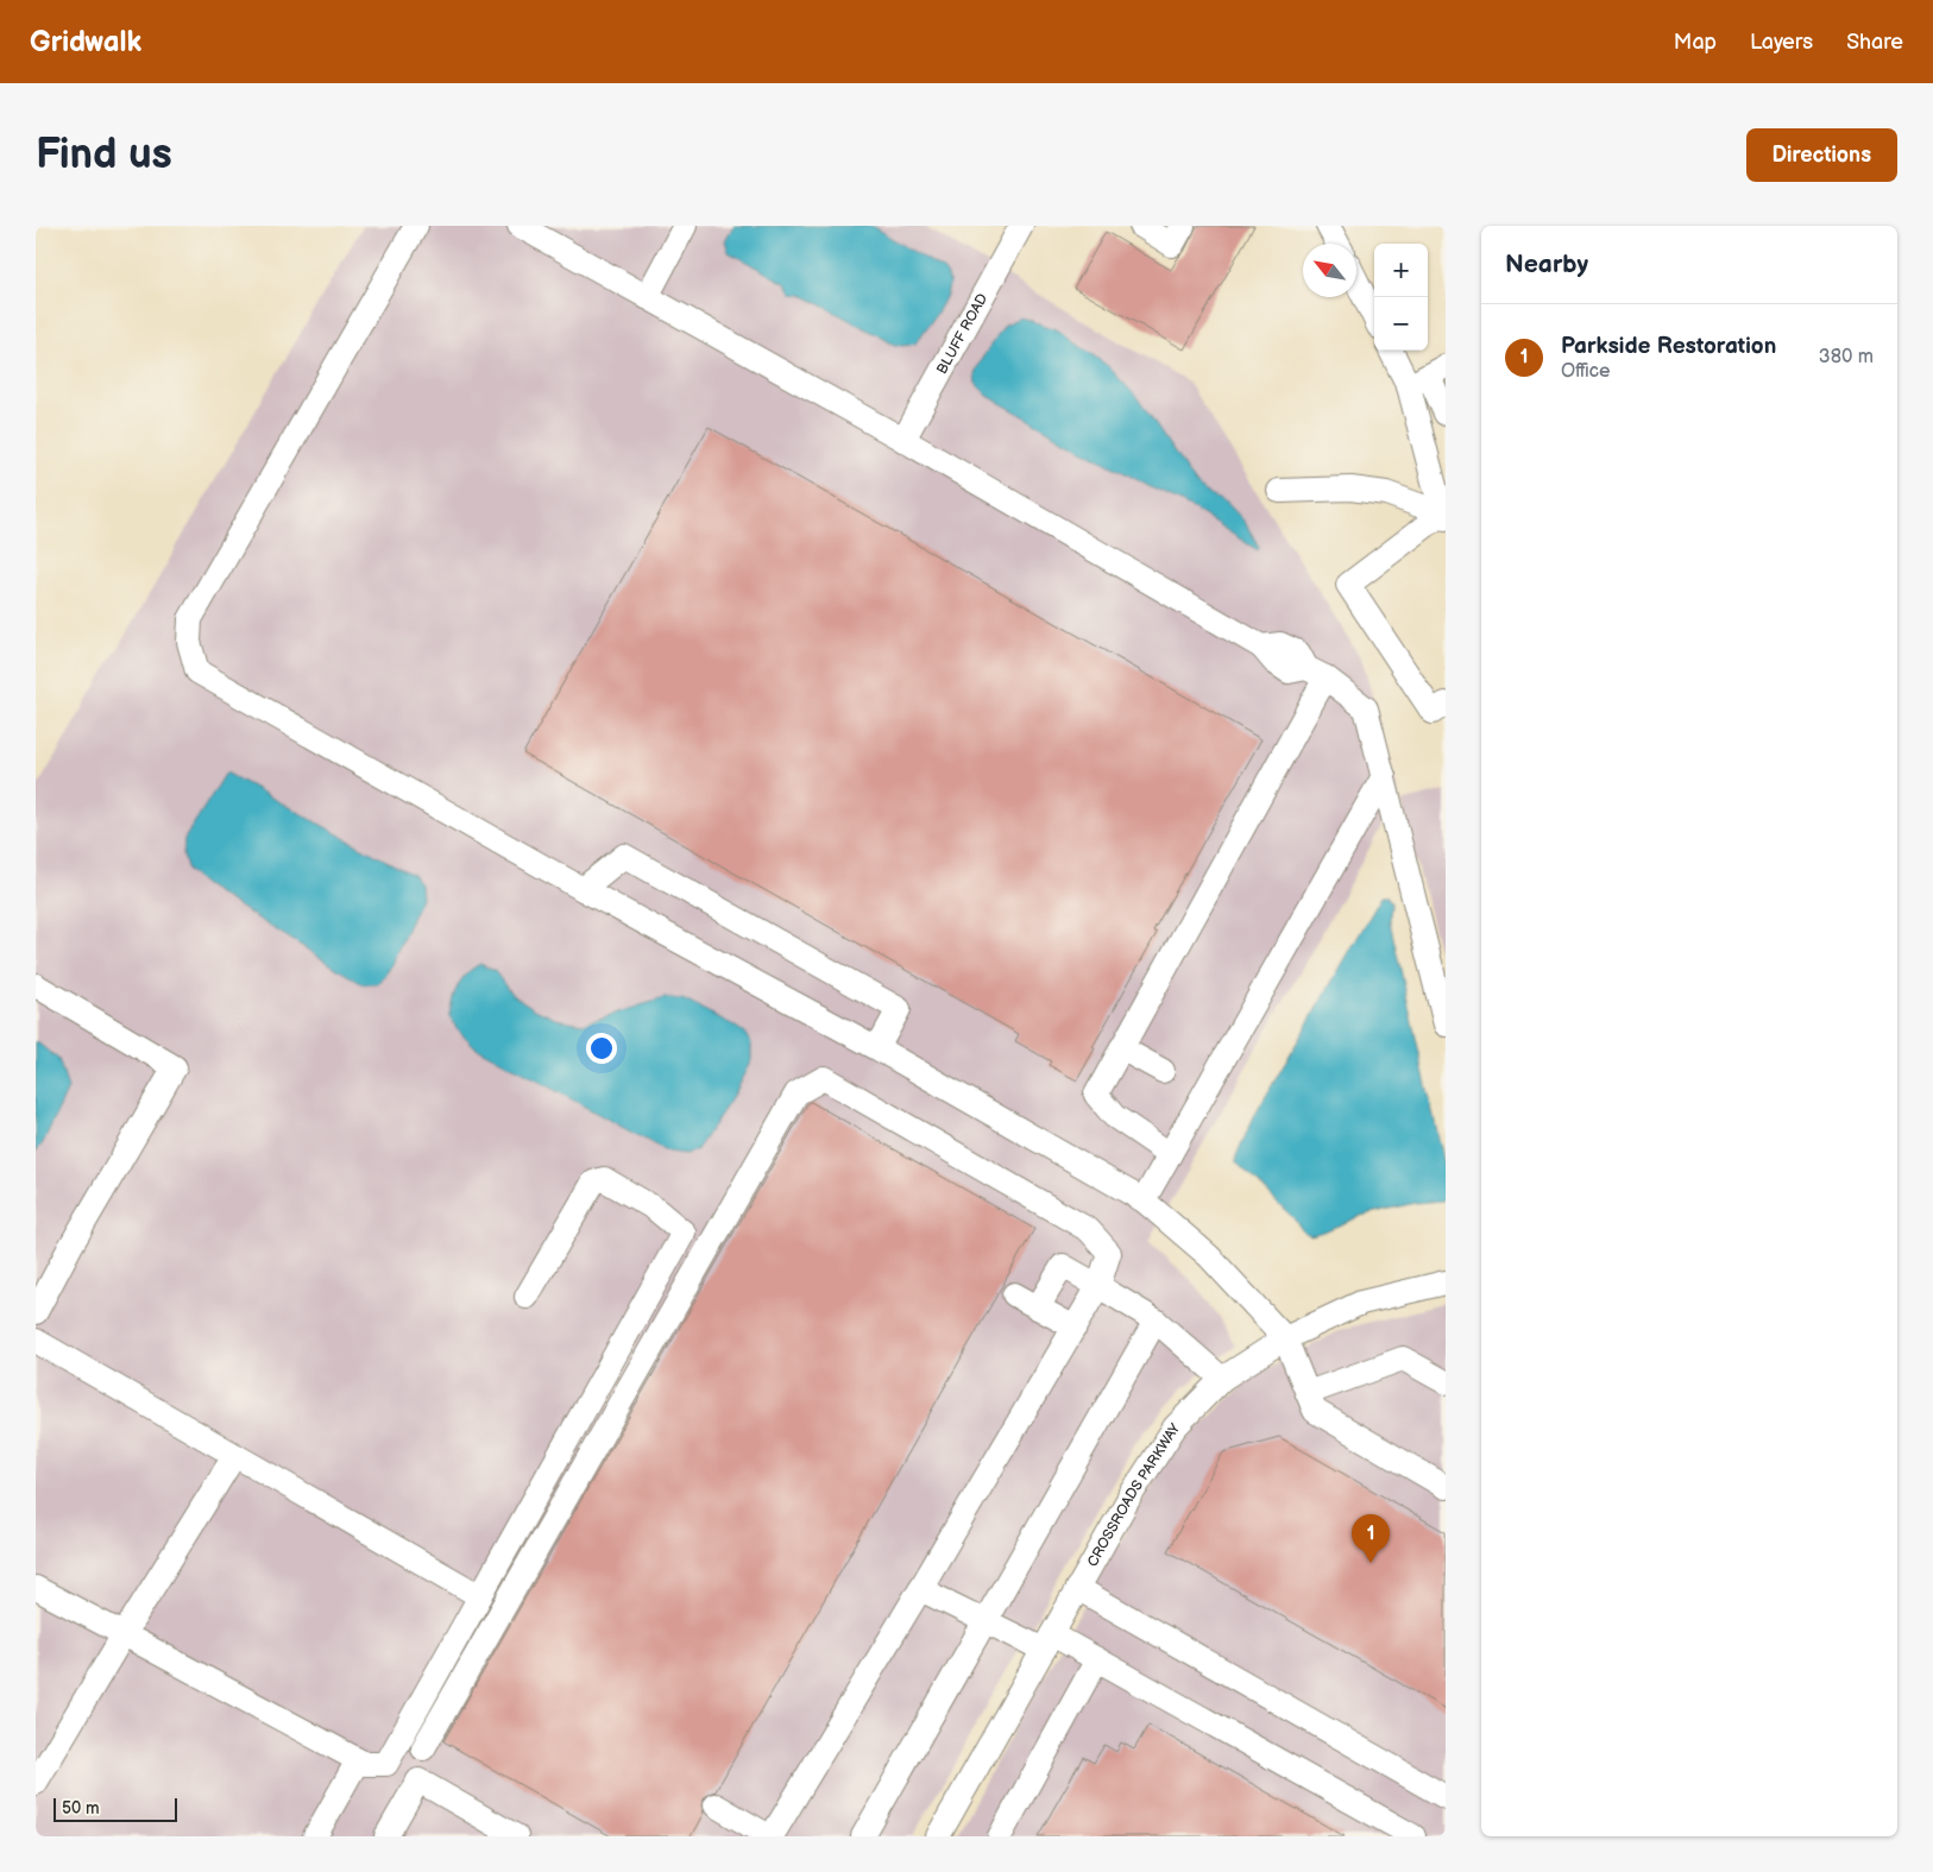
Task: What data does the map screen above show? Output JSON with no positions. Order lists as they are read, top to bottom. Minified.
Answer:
{"streets":{"street":["BLUFF ROAD","CROSSROADS PARKWAY"]},"scale_bar":"50 m","north":"top left","page":{"header":"Gridwalk","nav":["Map","Layers","Share"],"buttons":"Directions","title":"Find us","heading":"Nearby","map_buttons":["+","−"],"list":[{"mark":"1","name":"Parkside Restoration","note":"Office","value":"380 m"}],"pins":"1","scale":"50 m"}}
